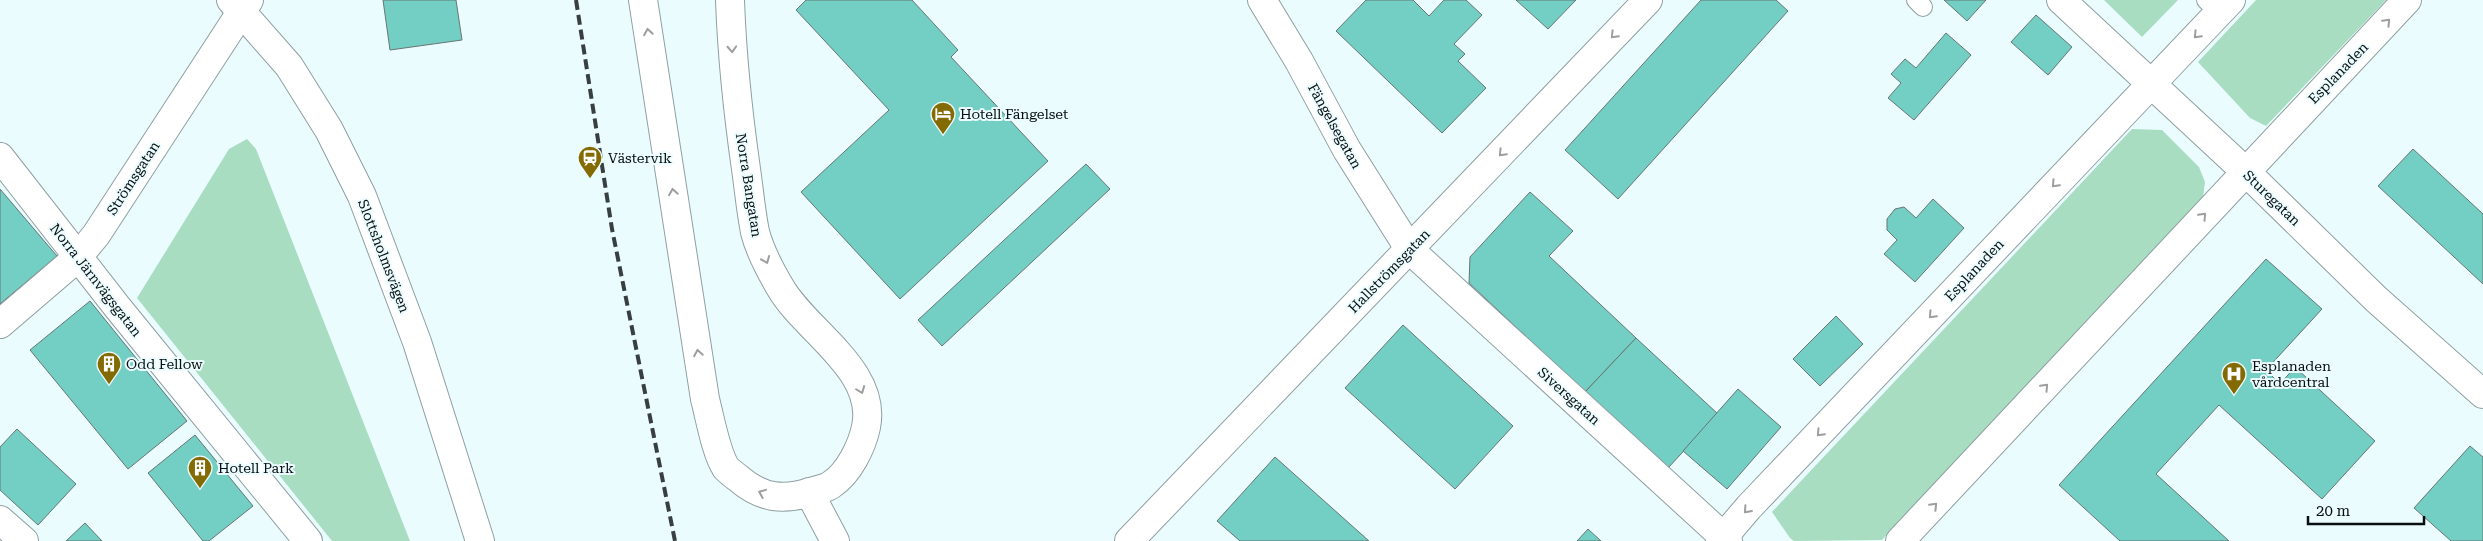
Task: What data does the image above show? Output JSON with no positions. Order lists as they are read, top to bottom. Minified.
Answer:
{"streets":{"street":["Esplanaden","Fängelsegatan","Strömsgatan","Norra Bangatan","Sturegatan","Slottsholmsvägen","Hallströmsgatan","Norra Järnvägsgatan","Siversgatan"]},"crossings":[["Esplanaden","Sturegatan"],["Esplanaden","Siversgatan"],["Fängelsegatan","Hallströmsgatan"],["Fängelsegatan","Siversgatan"],["Strömsgatan","Slottsholmsvägen"],["Strömsgatan","Norra Järnvägsgatan"],["Hallströmsgatan","Siversgatan"]],"one_way":["Hallströmsgatan"],"places":{"hotel":["Hotell Fängelset"],"station":["Västervik"],"building":["Odd Fellow","Hotell Park"],"hospital":["Esplanaden vårdcentral"]},"scale_bar":"20 m"}
